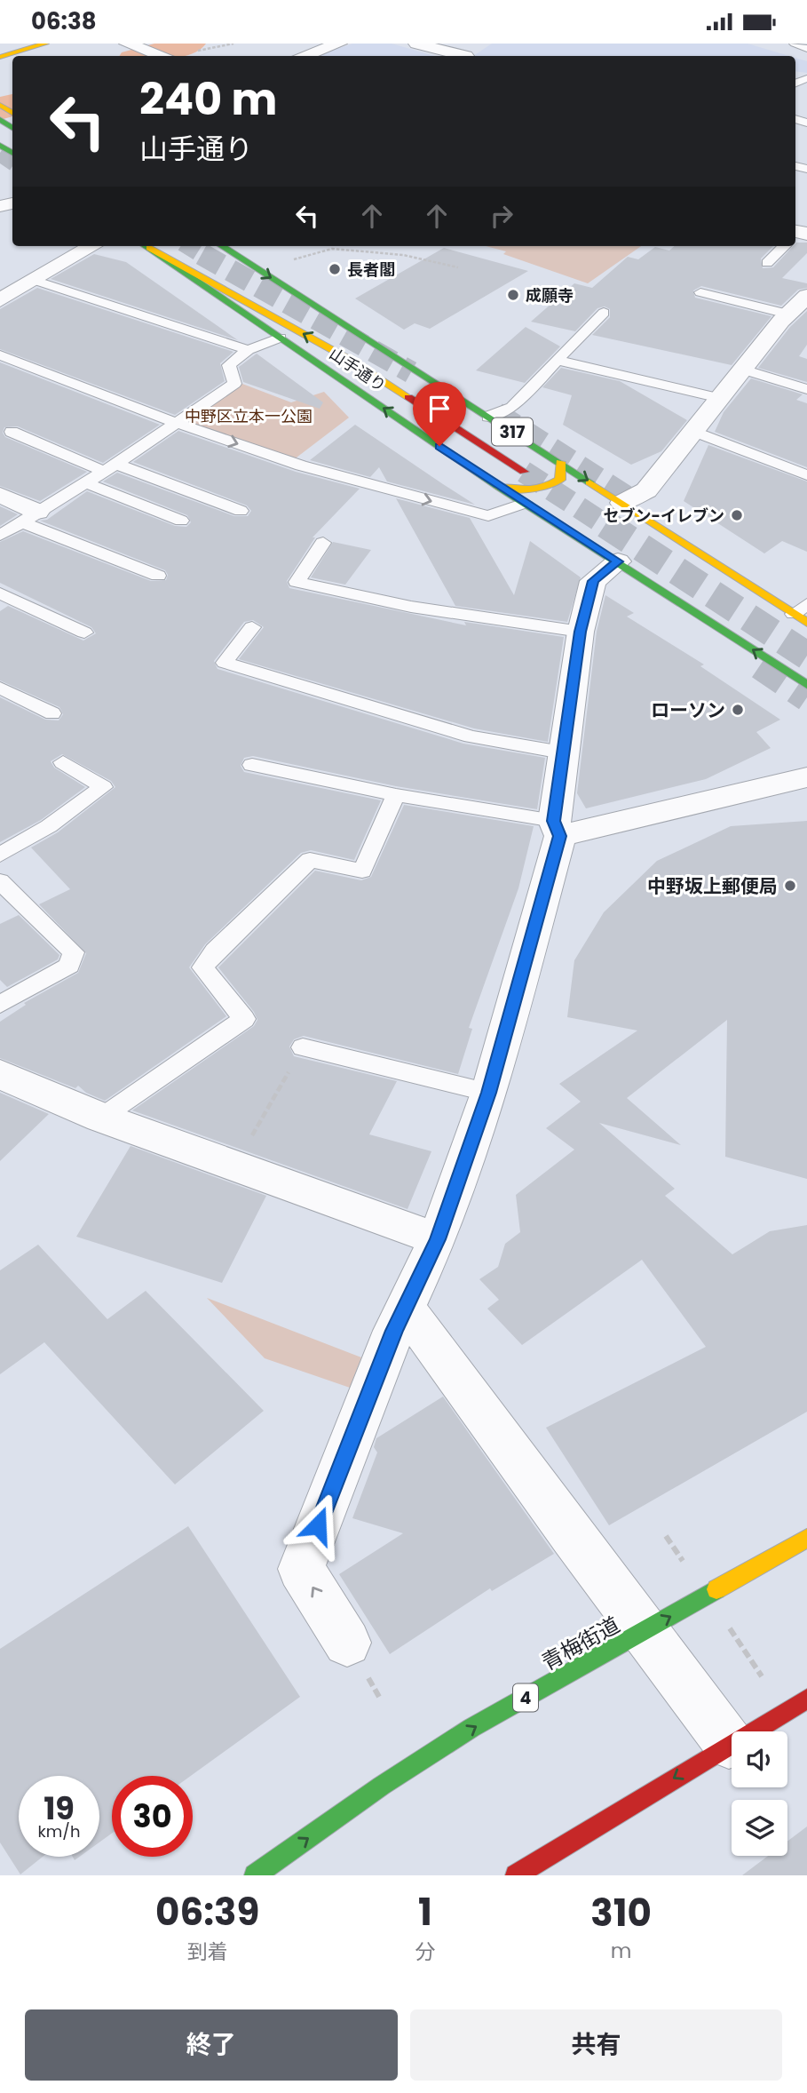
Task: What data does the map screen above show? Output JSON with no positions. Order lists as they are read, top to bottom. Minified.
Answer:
{"streets":{"main road":["山手通り","317","青梅街道","4"]},"one_way":["青梅街道"],"parks":["中野区立本一公園"],"places":["長者閣","成願寺","セブン-イレブン","ローソン","中野坂上郵便局"],"page":{"status":"06:38","turn":["240 m","山手通り"],"speed":"19 km/h","limit":"30","eta":["06:39","到着","1","分","310","m"],"buttons":["終了","共有"]}}
